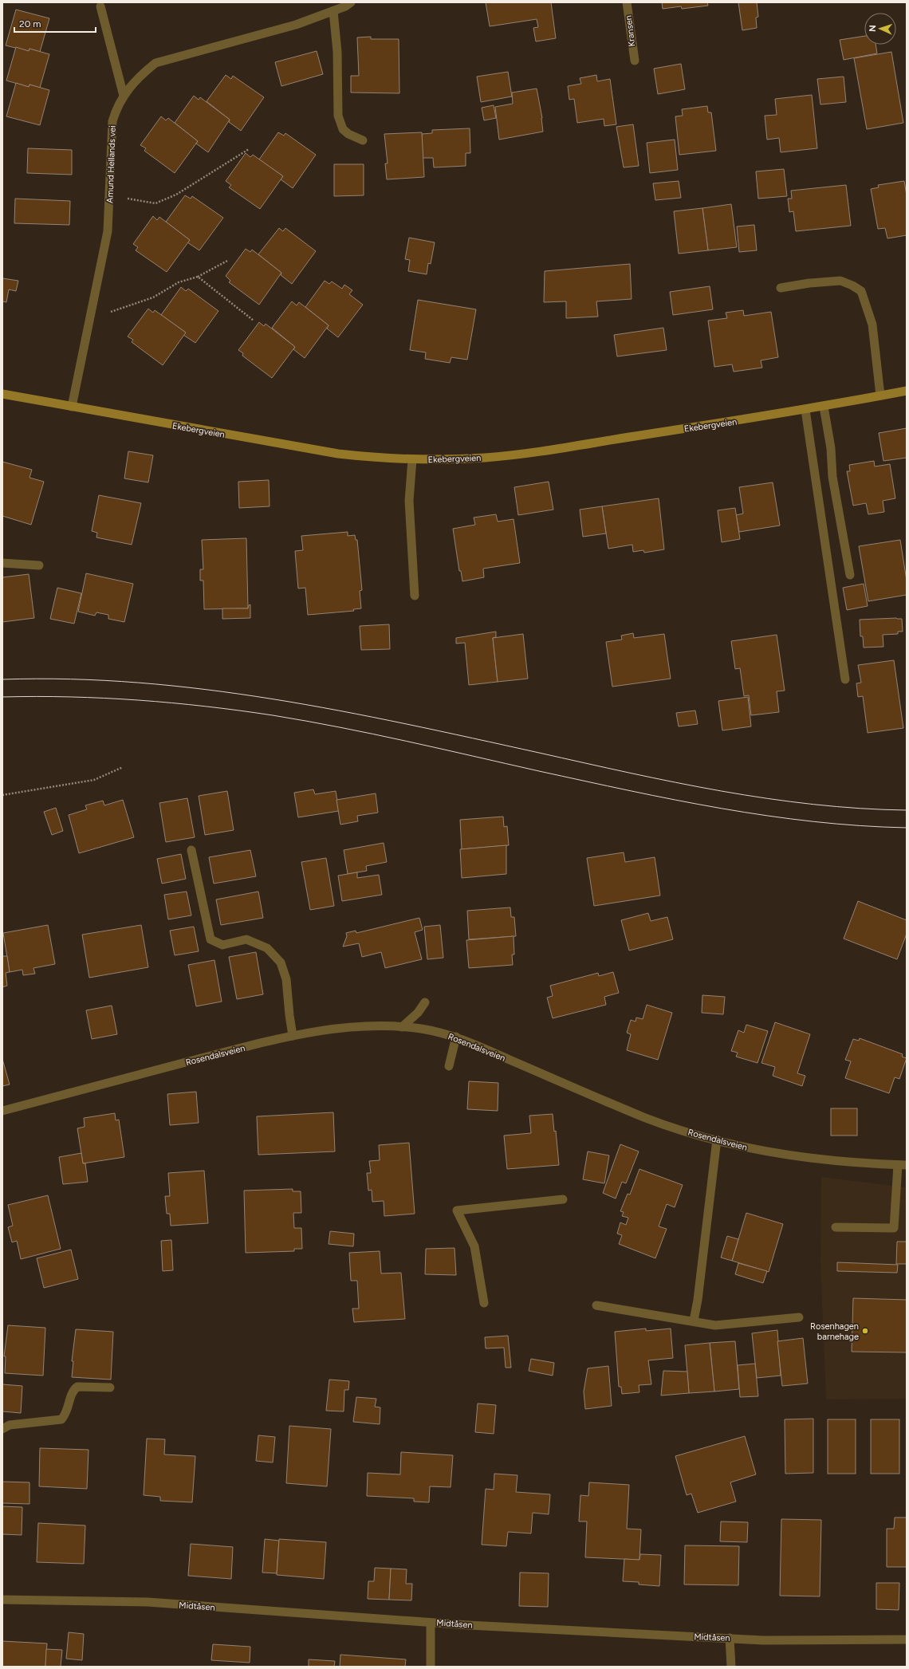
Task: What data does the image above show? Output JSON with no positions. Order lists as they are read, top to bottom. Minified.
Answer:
{"streets":{"main road":["Ekebergveien"],"street":["Kransen","Amund Hellands vei","Rosendalsveien","Midtåsen"]},"crossings":[["Amund Hellands vei","Ekebergveien"]],"places":["Rosenhagen barnehage"],"scale_bar":"20 m","north":"left"}
